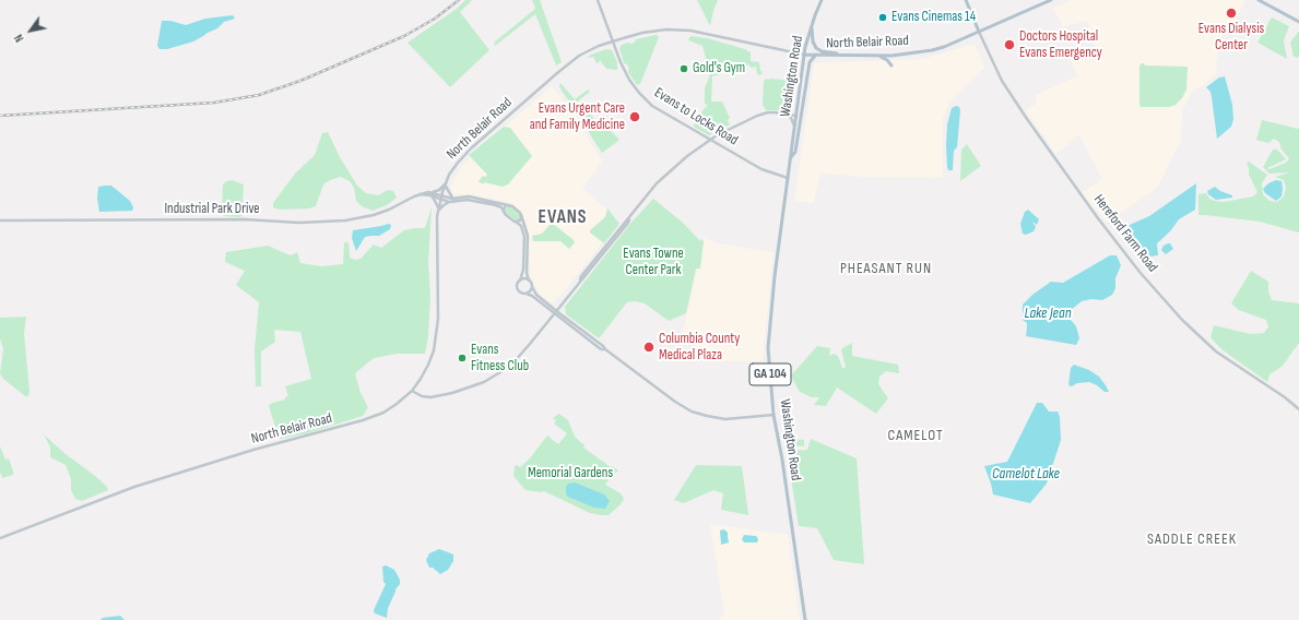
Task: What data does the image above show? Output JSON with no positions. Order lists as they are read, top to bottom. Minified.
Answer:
{"streets":{"main road":["North Belair Road","Washington Road","GA 104"],"street":["Evans to Locks Road","Industrial Park Drive","Hereford Farm Road"]},"crossings":[["North Belair Road","Washington Road"],["North Belair Road","Evans to Locks Road"],["North Belair Road","Industrial Park Drive"],["North Belair Road","Hereford Farm Road"],["Washington Road","Evans to Locks Road"]],"districts":["EVANS","PHEASANT RUN","CAMELOT","SADDLE CREEK"],"water":["Lake Jean","Camelot Lake"],"parks":["Evans Towne Center Park","Memorial Gardens"],"places":["Evans Dialysis Center","Evans Cinemas 14","Doctors Hospital Evans Emergency","Gold's Gym","Evans Urgent Care and Family Medicine","Columbia County Medical Plaza","Evans Fitness Club"],"north":"bottom left"}
